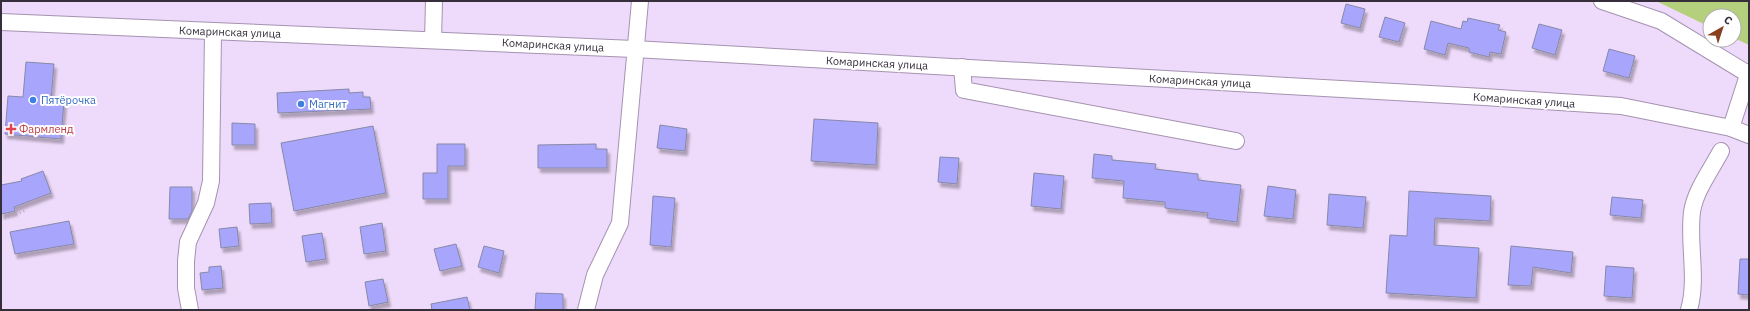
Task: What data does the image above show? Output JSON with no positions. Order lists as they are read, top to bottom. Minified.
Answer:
{"streets":{"street":["Комаринская улица"]},"places":{"other":["Пятёрочка","Магнит"],"health":["Фармленд"]},"north":"top right"}
